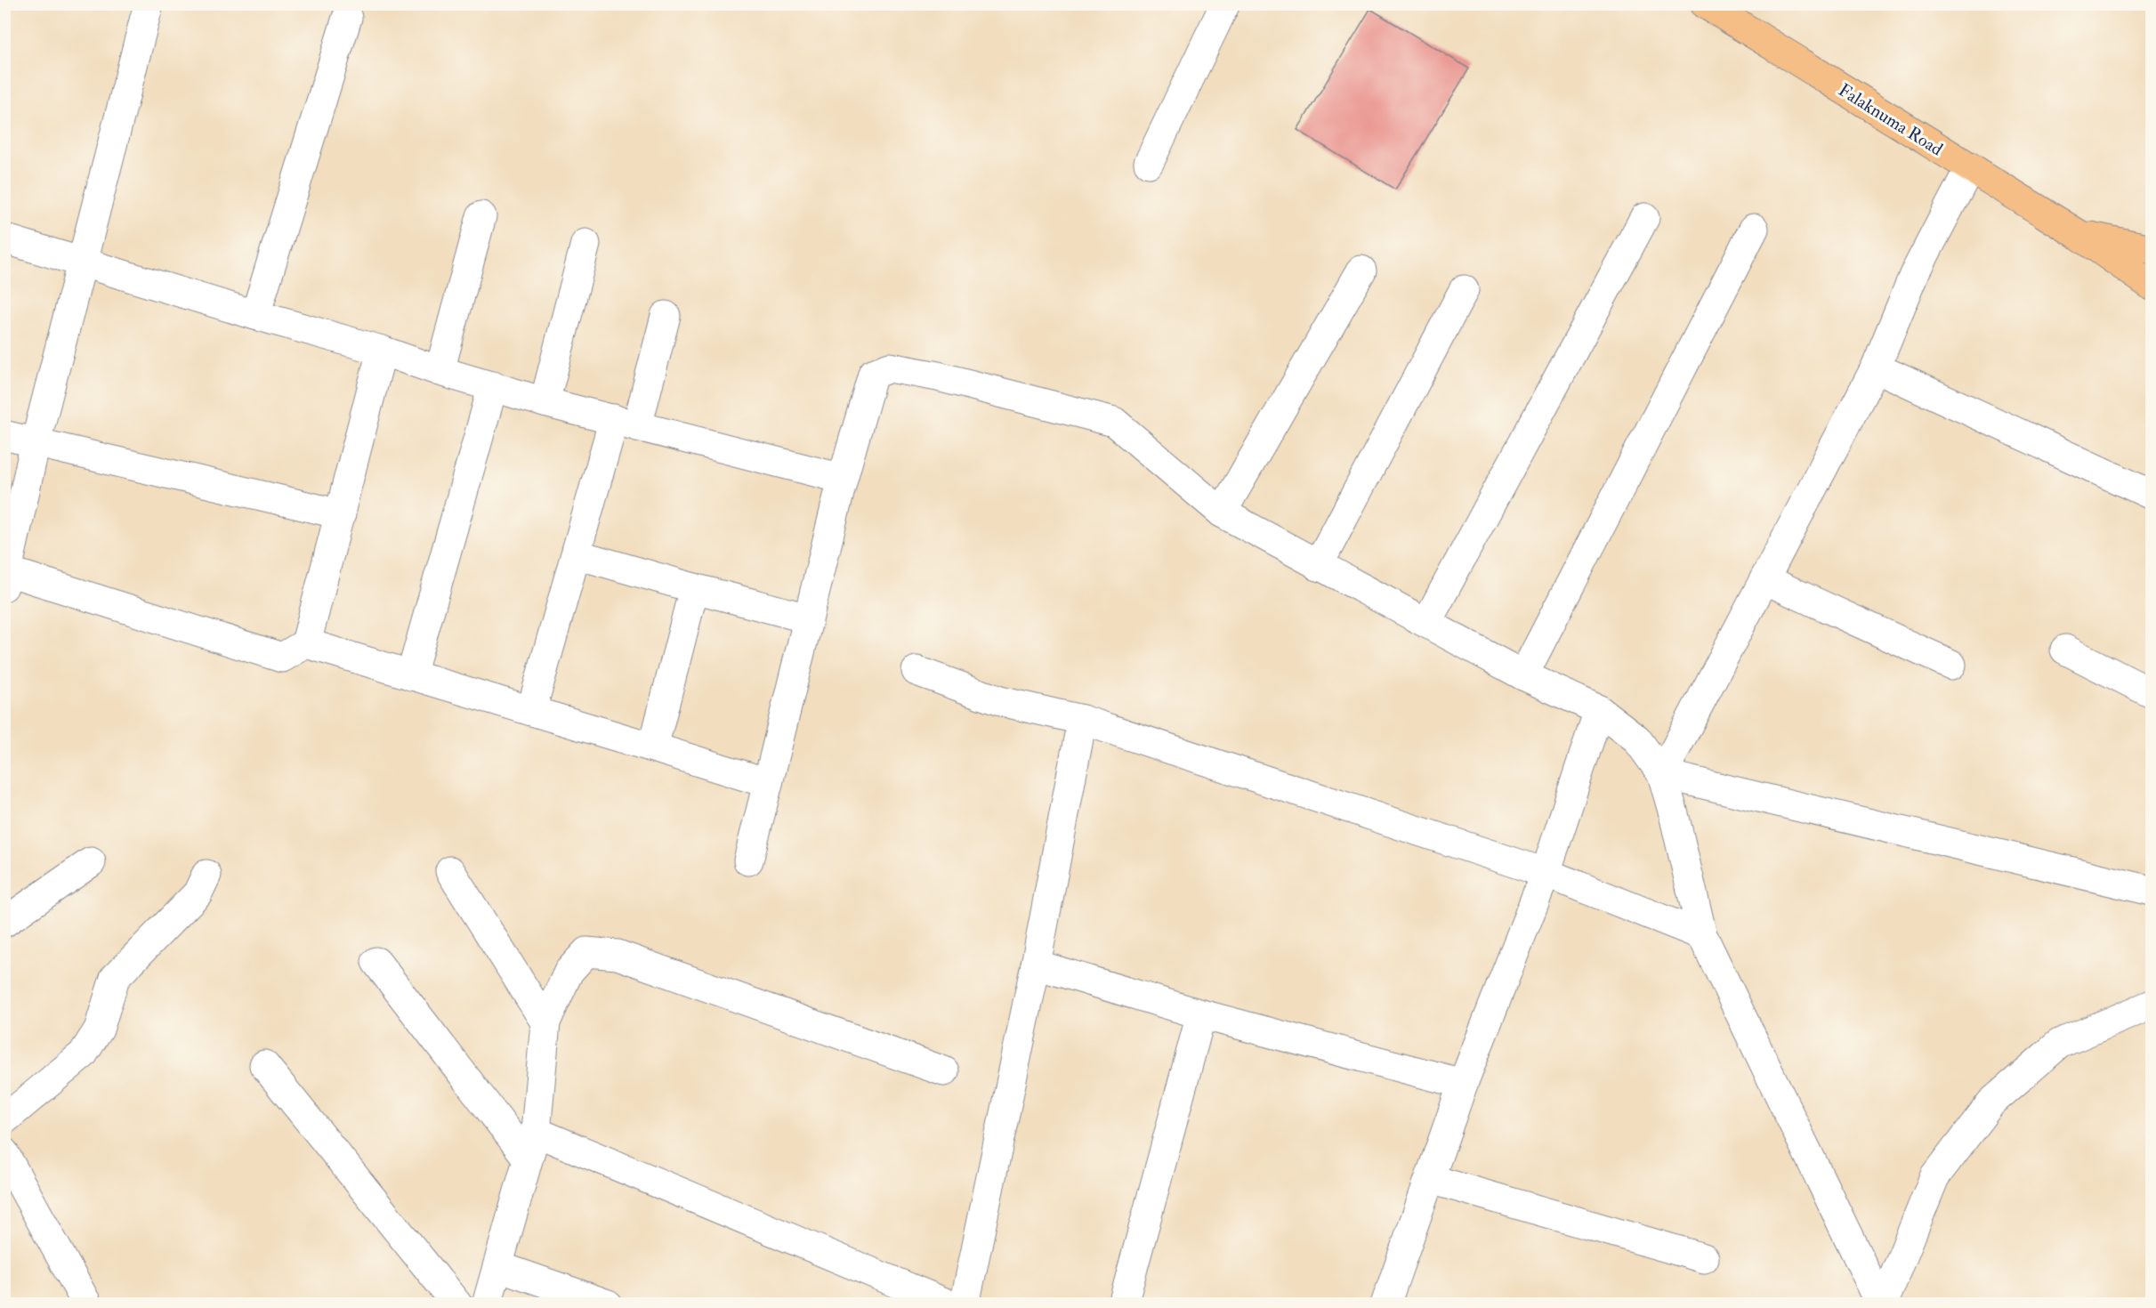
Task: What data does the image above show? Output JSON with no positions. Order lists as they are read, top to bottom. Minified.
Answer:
{"streets":{"highway":["Falaknuma Road"]}}
